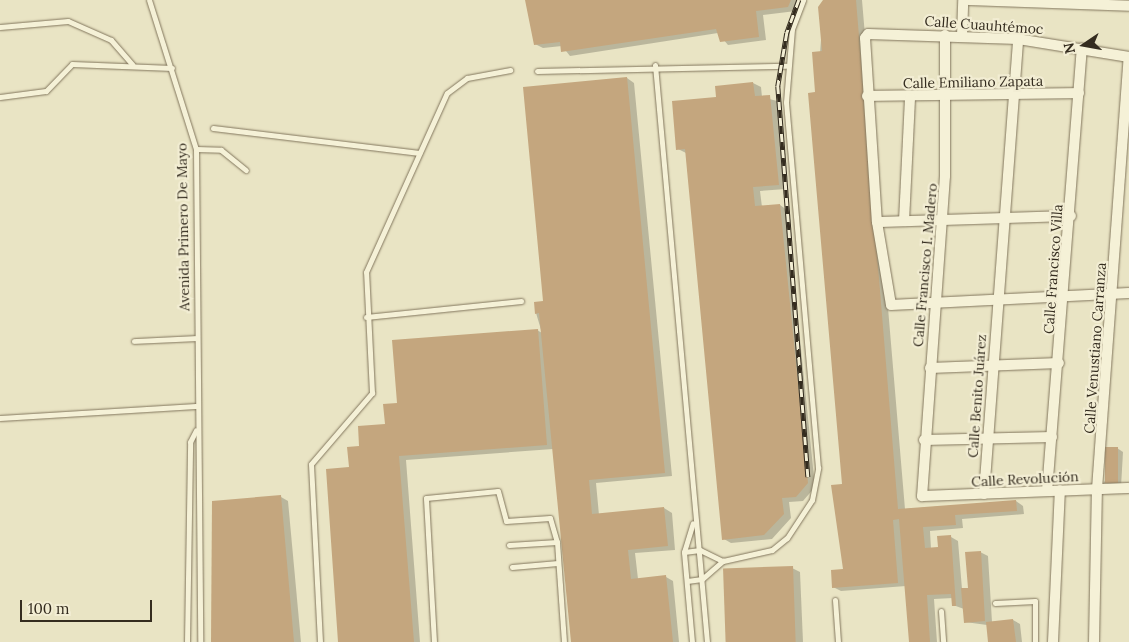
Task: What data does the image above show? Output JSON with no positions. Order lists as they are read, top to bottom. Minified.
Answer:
{"streets":{"street":["Calle Cuauhtémoc","Calle Emiliano Zapata","Calle Francisco I. Madero","Calle Francisco Villa","Calle Venustiano Carranza","Calle Benito Juárez","Calle Revolución"],"lane":["Avenida Primero De Mayo"]},"crossings":[["Calle Cuauhtémoc","Calle Emiliano Zapata"],["Calle Cuauhtémoc","Calle Francisco I. Madero"],["Calle Cuauhtémoc","Calle Francisco Villa"],["Calle Cuauhtémoc","Calle Venustiano Carranza"],["Calle Emiliano Zapata","Calle Francisco I. Madero"],["Calle Emiliano Zapata","Calle Francisco Villa"],["Calle Francisco I. Madero","Calle Revolución"],["Calle Francisco Villa","Calle Revolución"],["Calle Venustiano Carranza","Calle Revolución"],["Calle Benito Juárez","Calle Revolución"]],"scale_bar":"100 m","north":"left"}
